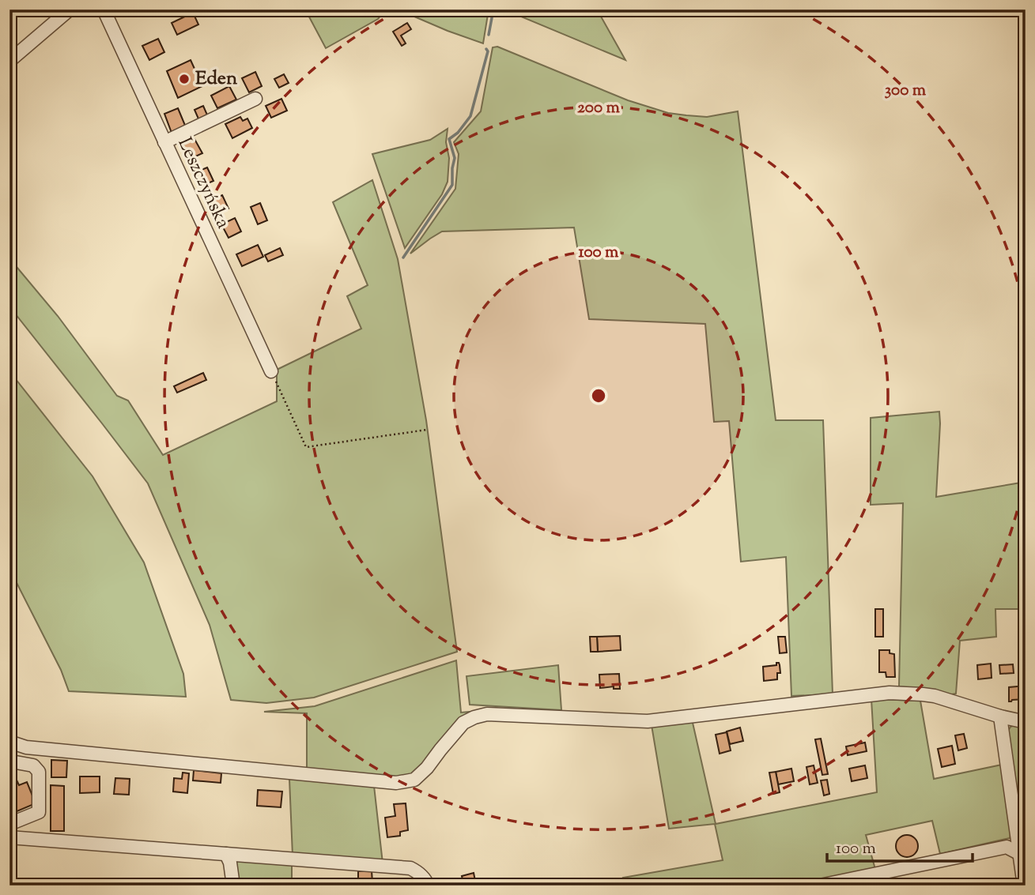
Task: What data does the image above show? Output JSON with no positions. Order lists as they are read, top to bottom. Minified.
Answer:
{"streets":{"street":["Leszczyńska"]},"places":["Eden"],"scale_bar":"100 m","rings":["300 m","200 m","100 m"]}
